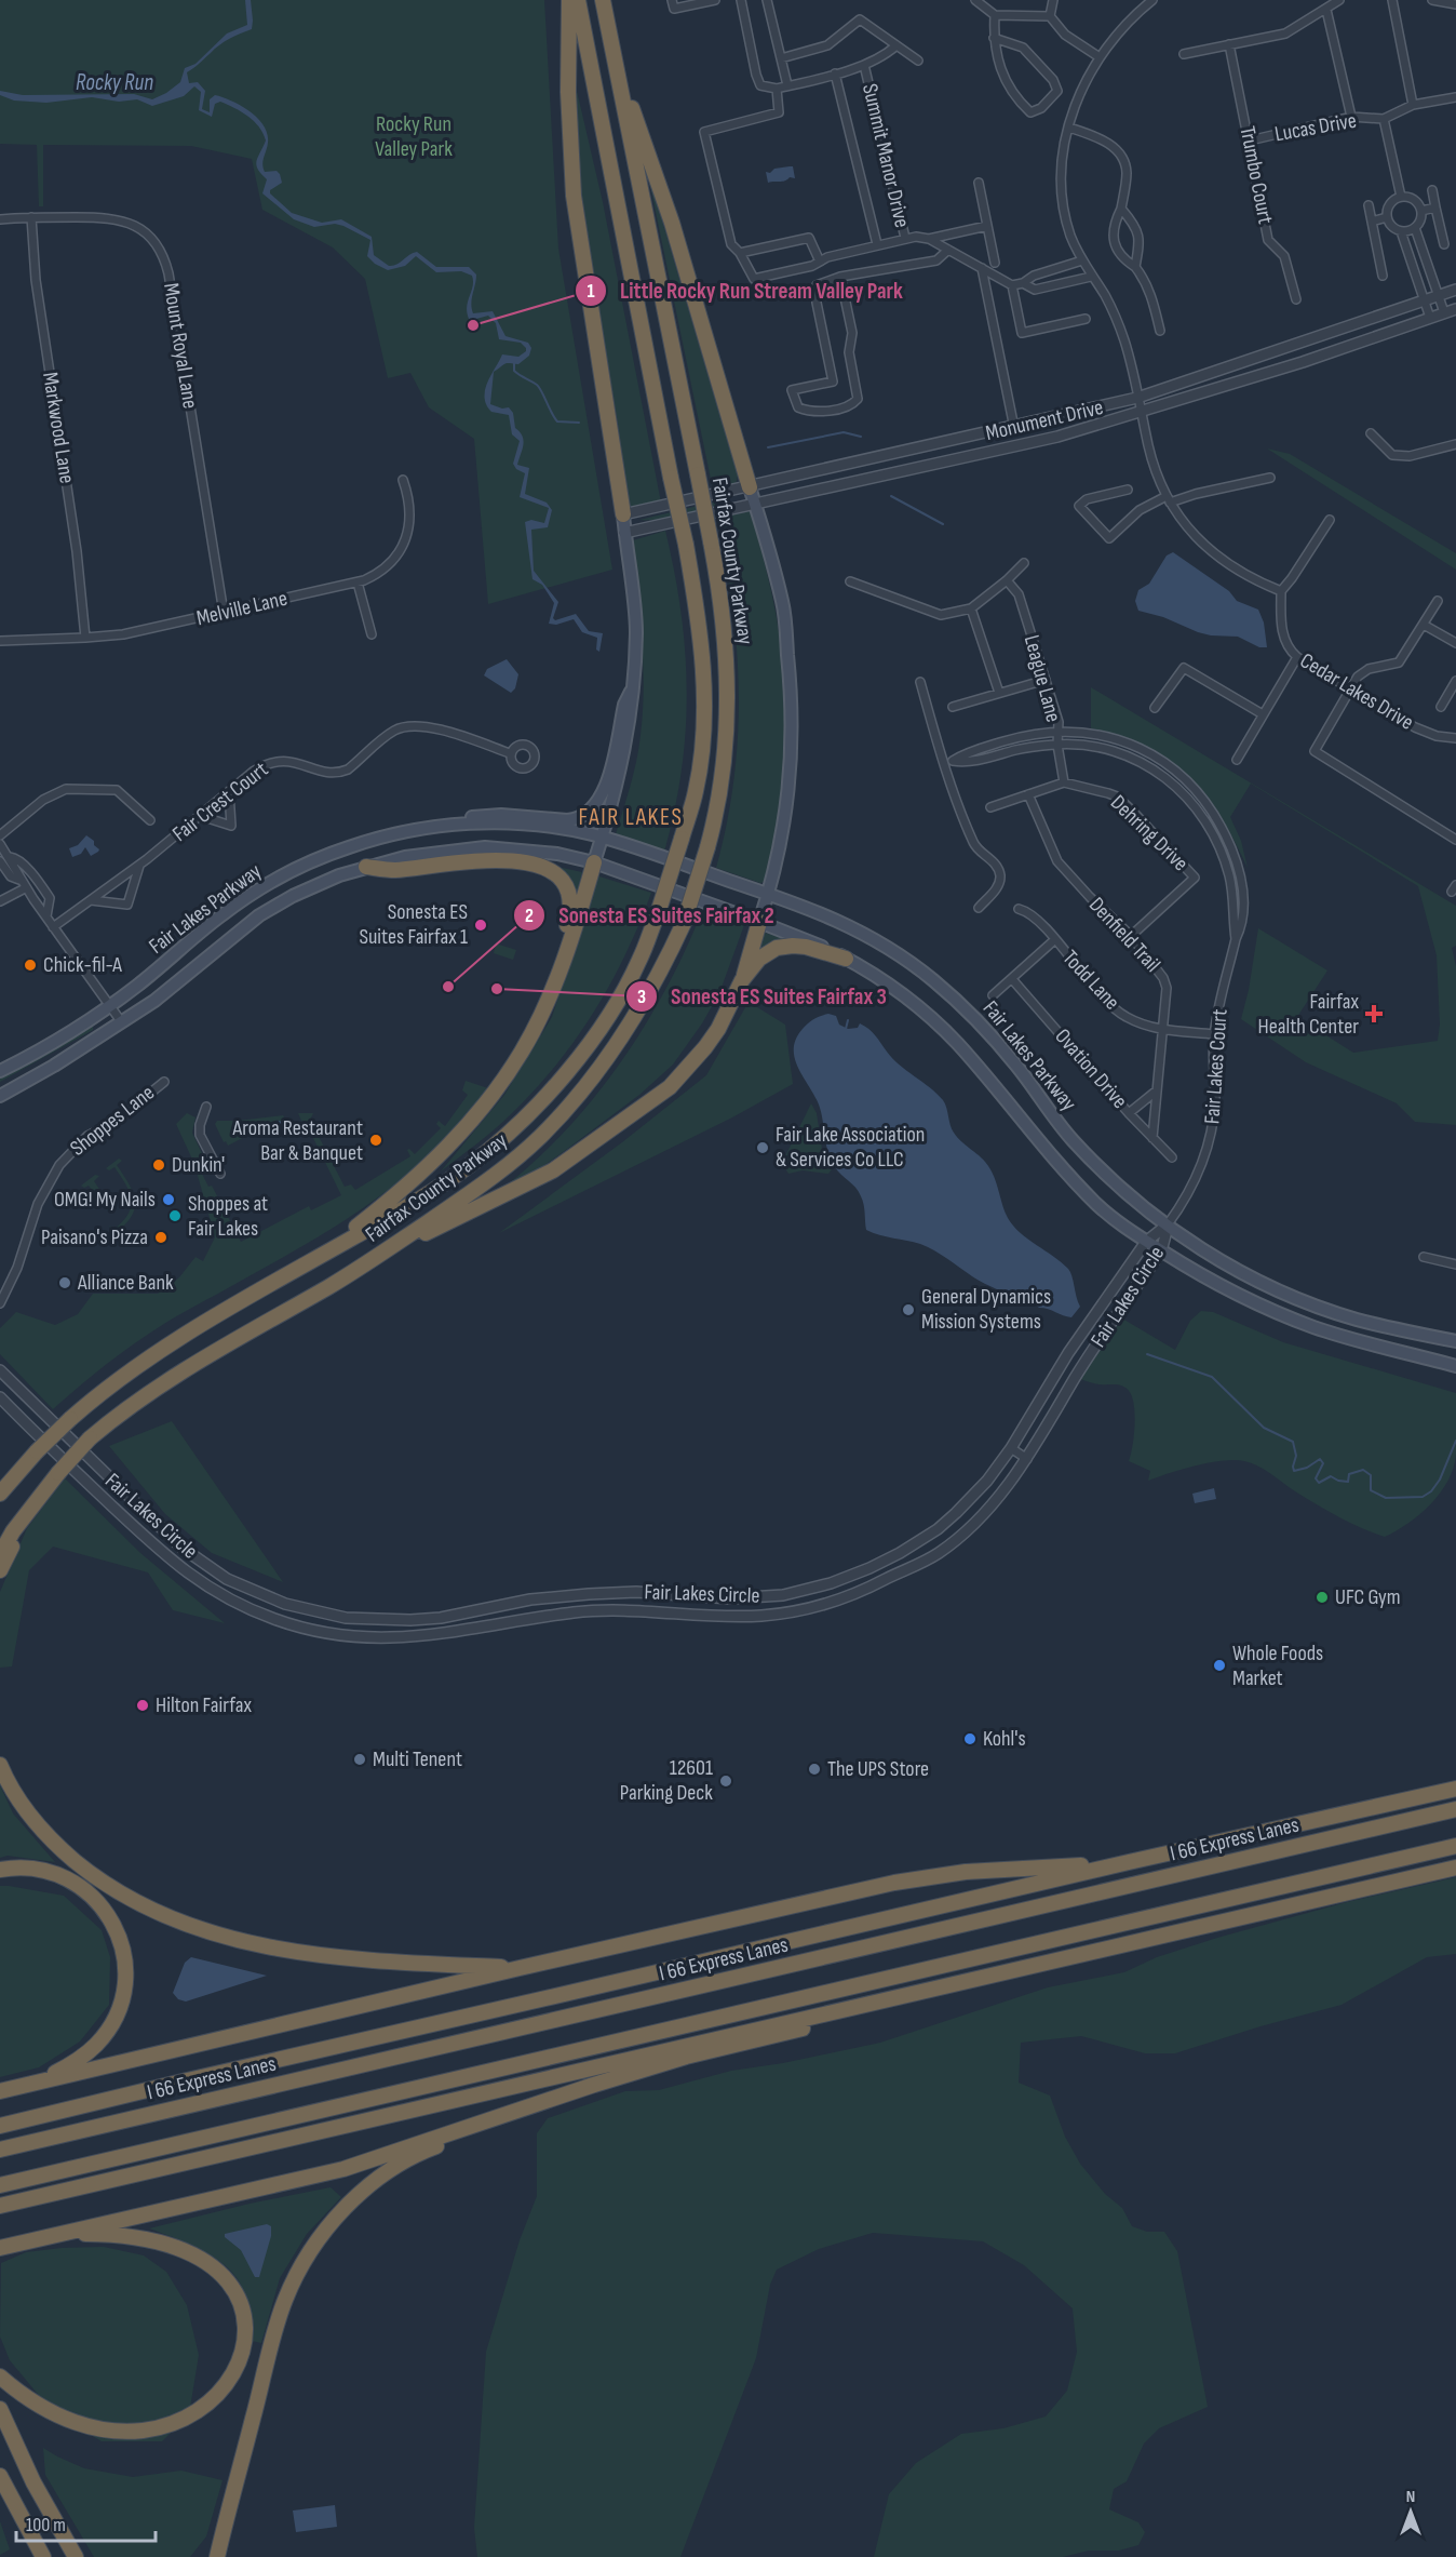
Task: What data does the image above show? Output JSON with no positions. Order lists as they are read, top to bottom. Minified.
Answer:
{"streets":{"highway":["Fairfax County Parkway","I 66 Express Lanes"],"main road":["Fair Lakes Parkway"],"street":["Lucas Drive","Summit Manor Drive","Trumbo Court","Mount Royal Lane","Monument Drive","Markwood Lane","Melville Lane","League Lane","Cedar Lakes Drive","Fair Crest Court","Dehring Drive","Denfield Trail","Todd Lane","Fair Lakes Court","Ovation Drive","Shoppes Lane","Fair Lakes Circle"]},"crossings":[["Lucas Drive","Trumbo Court"],["Mount Royal Lane","Markwood Lane"],["Mount Royal Lane","Melville Lane"],["Markwood Lane","Melville Lane"],["League Lane","Dehring Drive"],["League Lane","Fair Lakes Court"],["Dehring Drive","Denfield Trail"],["Fair Lakes Parkway","Fair Lakes Court"],["Fair Lakes Parkway","Fair Lakes Circle"],["Denfield Trail","Todd Lane"],["Denfield Trail","Ovation Drive"],["Todd Lane","Fair Lakes Court"],["Fair Lakes Court","Fair Lakes Circle"]],"districts":["FAIR LAKES"],"water":["Rocky Run"],"parks":["Rocky Run Valley Park"],"places":{"other":["Little Rocky Run Stream Valley Park","Sonesta ES Suites Fairfax 1","Chick-fil-A","Sonesta ES Suites Fairfax 2","Sonesta ES Suites Fairfax 3","Aroma Restaurant Bar & Banquet","Fair Lake Association & Services Co LLC","Dunkin'","OMG! My Nails","Shoppes at Fair Lakes","Paisano's Pizza","Alliance Bank","General Dynamics Mission Systems","UFC Gym","Whole Foods Market","Hilton Fairfax","Kohl's","Multi Tenent","The UPS Store","12601 Parking Deck"],"health":["Fairfax Health Center"]},"scale_bar":"100 m","north":"top"}
